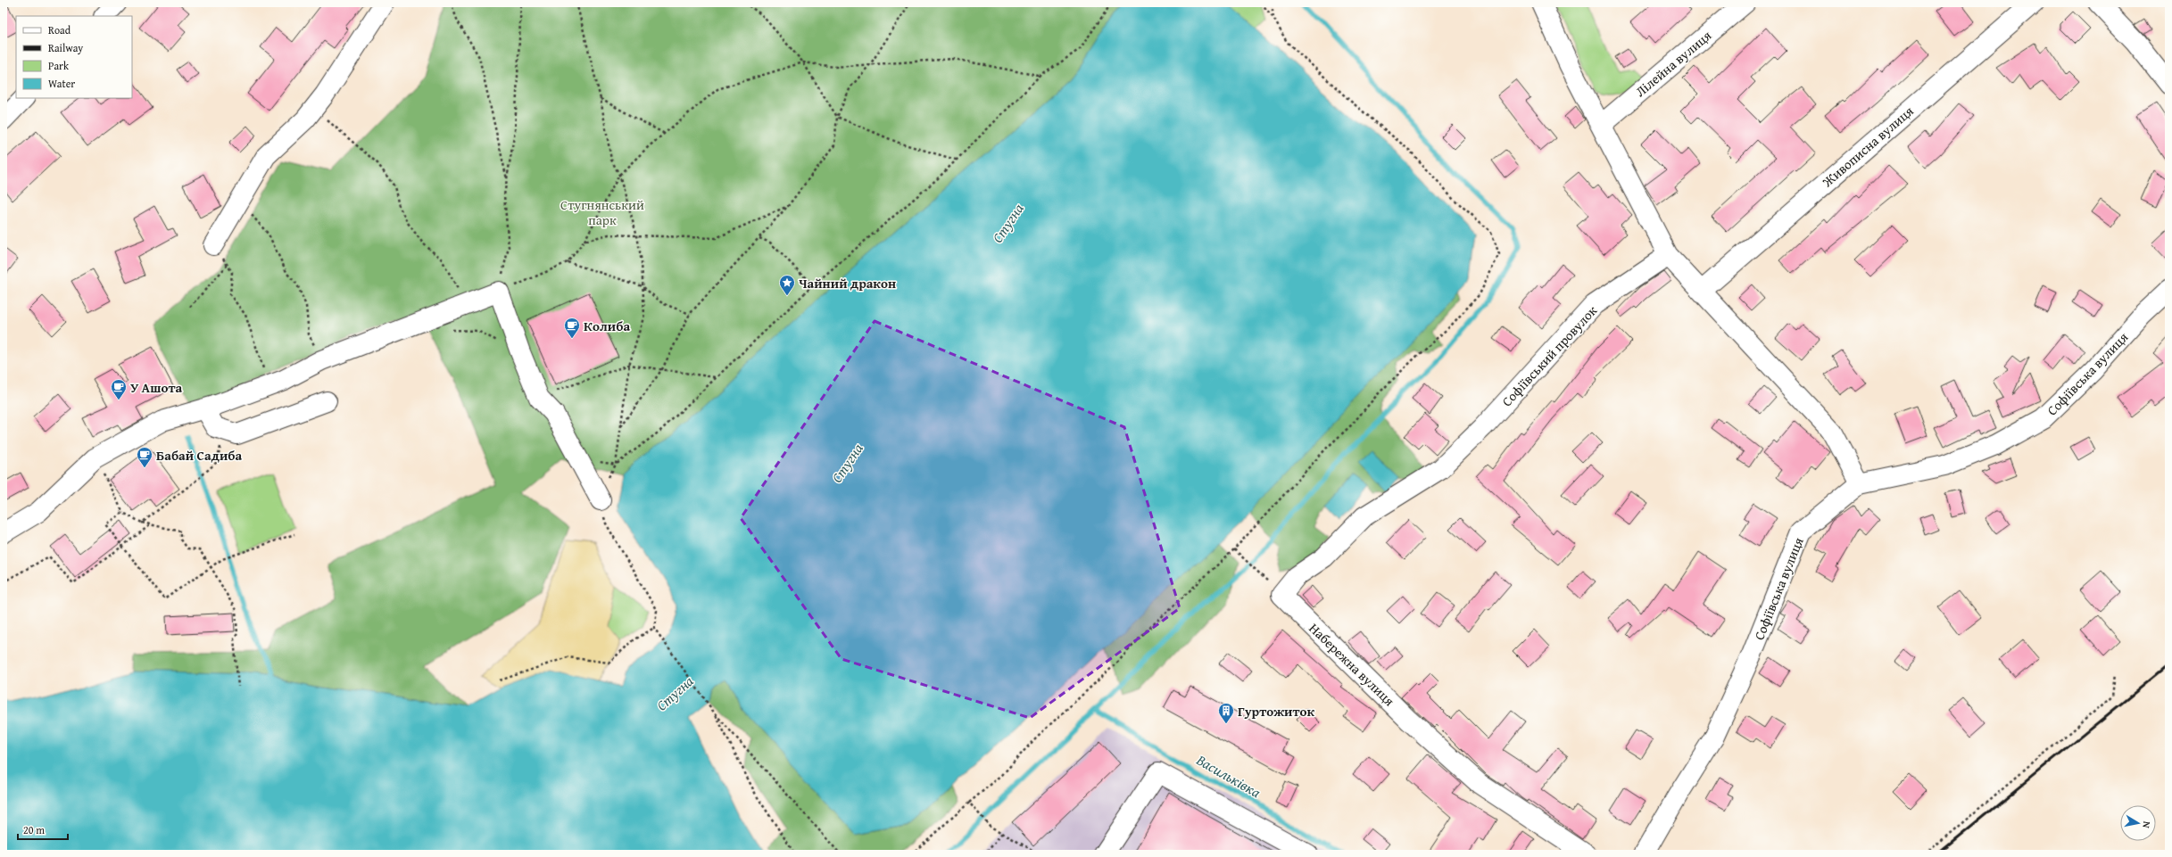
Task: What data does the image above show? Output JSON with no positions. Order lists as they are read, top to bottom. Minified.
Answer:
{"streets":{"street":["Лілейна вулиця","Живописна вулиця","Софіївський провулок","Софіївська вулиця","Набережна вулиця"]},"crossings":[["Софіївський провулок","Набережна вулиця"]],"water":["Стугна","Васильківка"],"parks":["Стугнянський парк"],"places":{"place":["Чайний дракон"],"cafe":["Колиба","У Ашота","Бабай Садиба"],"building":["Гуртожиток"]},"legend":["Road","Railway","Park","Water"],"scale_bar":"20 m","north":"right"}
